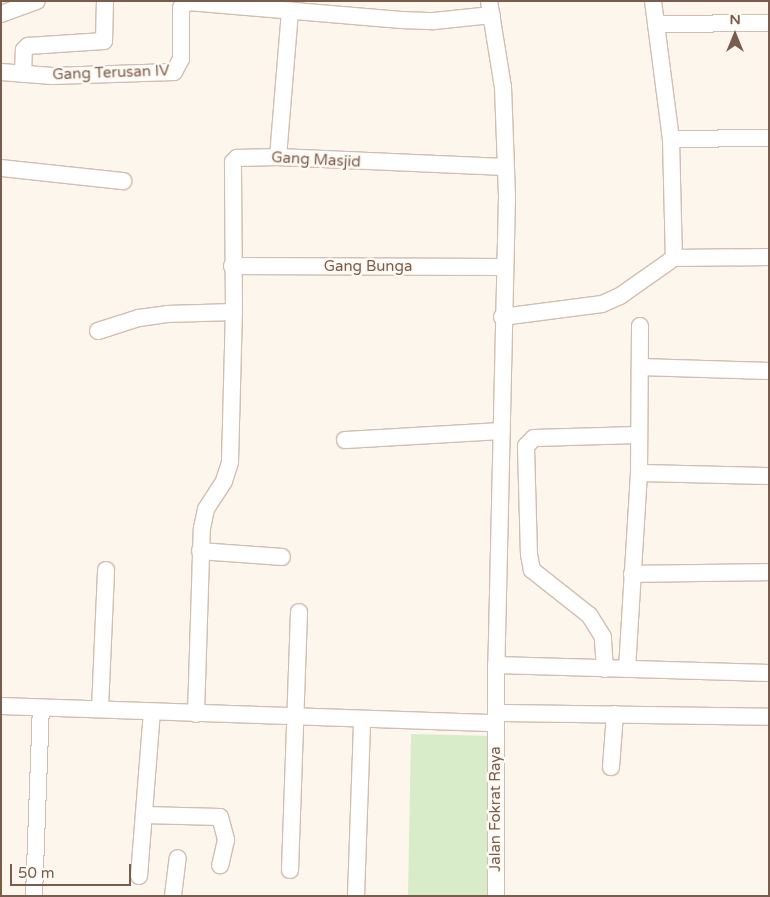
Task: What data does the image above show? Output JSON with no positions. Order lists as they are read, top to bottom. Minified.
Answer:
{"streets":{"street":["Gang Terusan IV","Gang Masjid","Gang Bunga","Jalan Fokrat Raya"]},"crossings":[["Gang Masjid","Gang Bunga"],["Gang Masjid","Jalan Fokrat Raya"],["Gang Bunga","Jalan Fokrat Raya"]],"scale_bar":"50 m","north":"top"}
